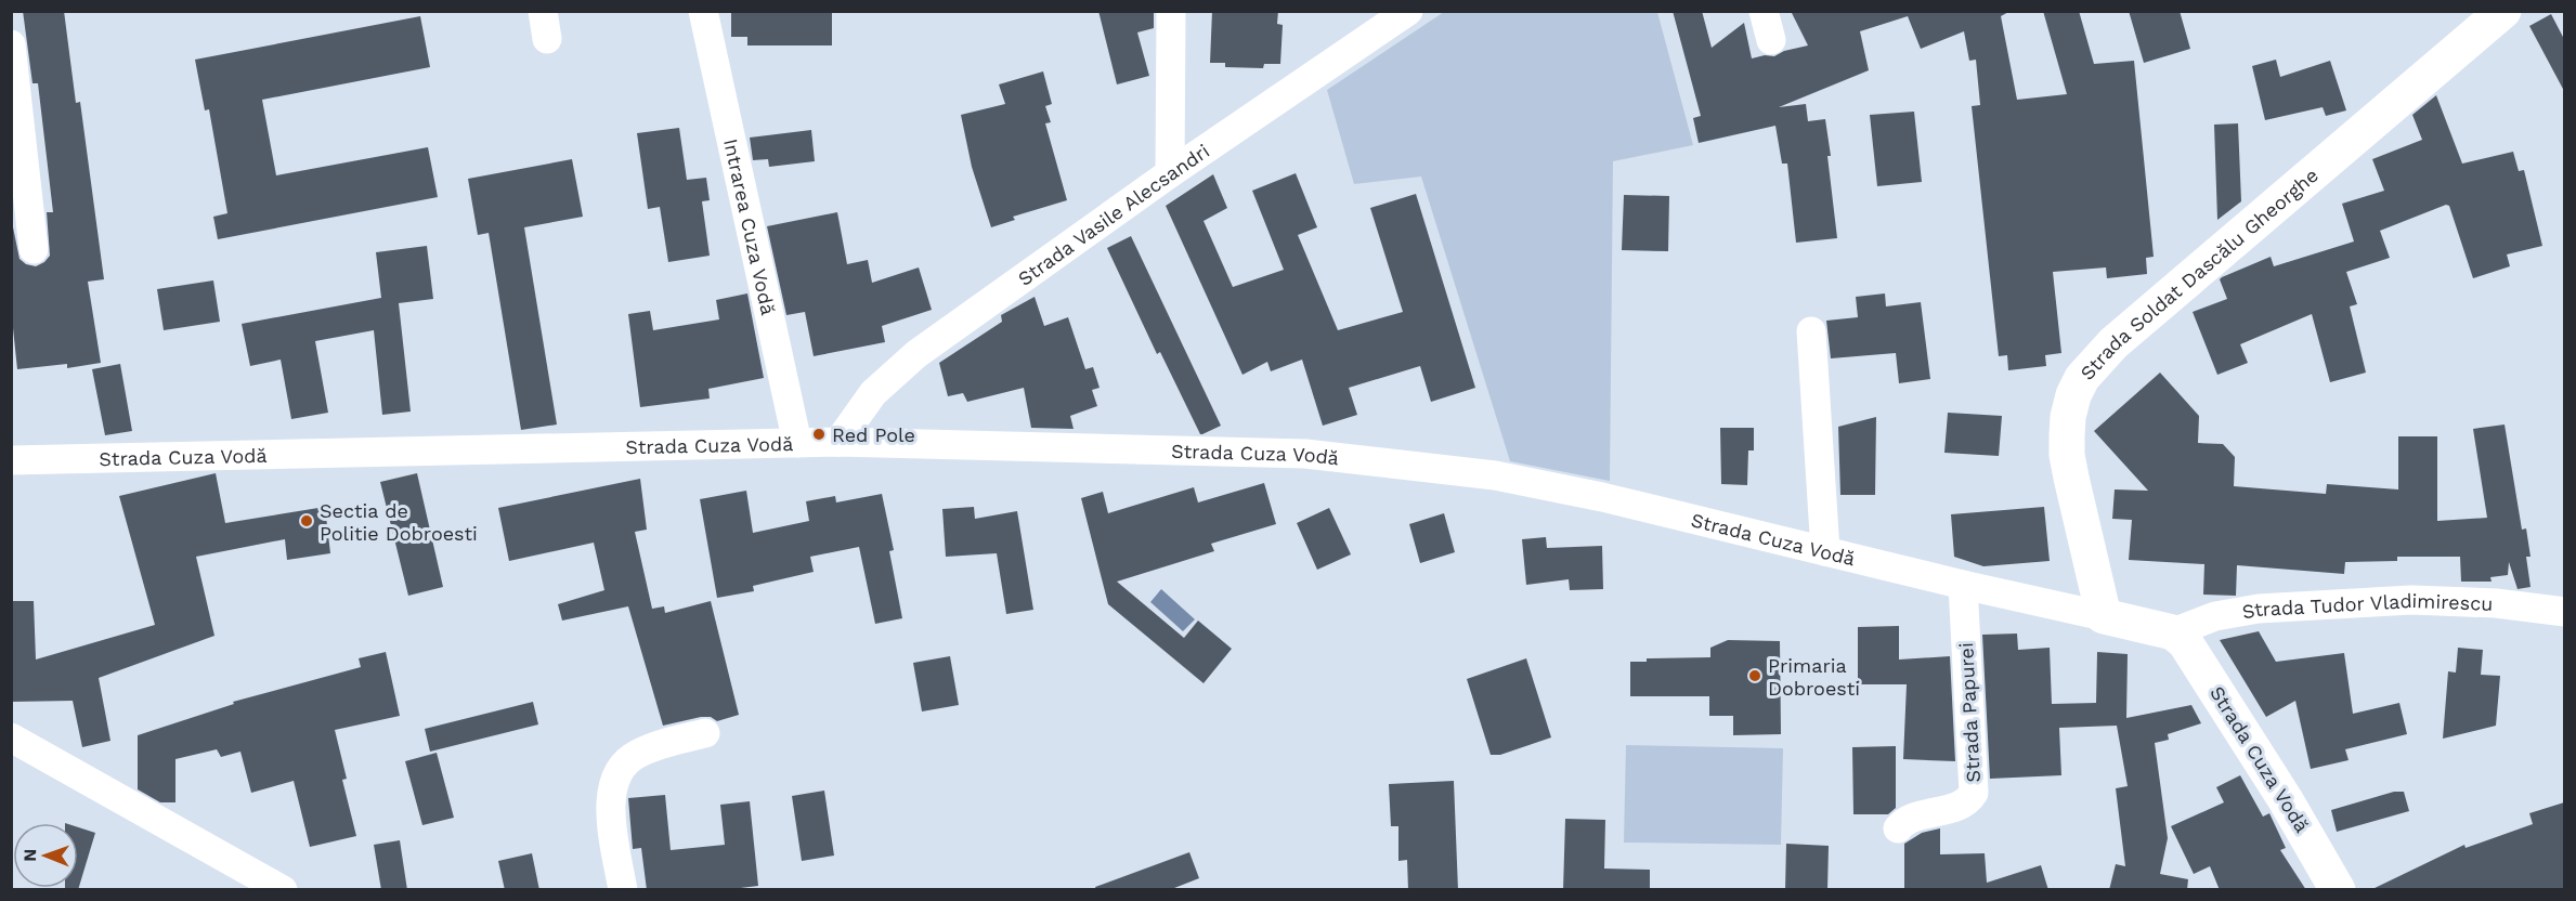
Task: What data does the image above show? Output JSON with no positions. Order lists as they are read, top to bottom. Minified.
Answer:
{"streets":{"street":["Strada Vasile Alecsandri","Intrarea Cuza Vodă","Strada Soldat Dascălu Gheorghe","Strada Cuza Vodă","Strada Tudor Vladimirescu","Strada Papurei"]},"crossings":[["Strada Vasile Alecsandri","Strada Cuza Vodă"],["Intrarea Cuza Vodă","Strada Cuza Vodă"],["Strada Soldat Dascălu Gheorghe","Strada Cuza Vodă"],["Strada Cuza Vodă","Strada Tudor Vladimirescu"],["Strada Cuza Vodă","Strada Papurei"]],"places":["Red Pole","Sectia de Politie Dobroesti","Primaria Dobroesti"],"north":"left"}
